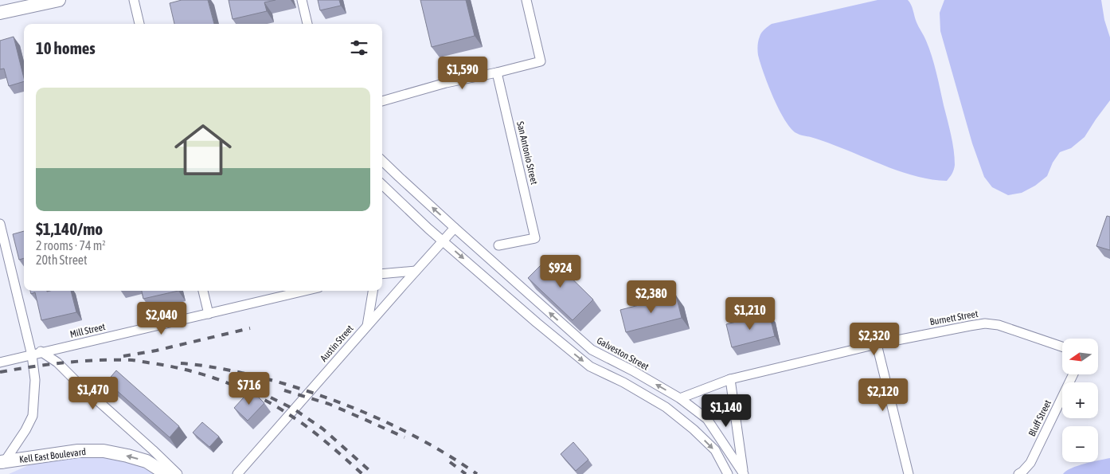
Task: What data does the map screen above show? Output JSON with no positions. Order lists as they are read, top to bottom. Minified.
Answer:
{"streets":{"main road":["Kell East Boulevard"],"street":["San Antonio Street","Burnett Street","Mill Street","Austin Street","Galveston Street","Bluff Street"]},"crossings":[["Burnett Street","Galveston Street"],["Austin Street","Galveston Street"]],"one_way":["Kell East Boulevard"],"north":"left","page":{"heading":"10 homes","price":["$1,590","$924","$2,380","$1,210","$2,040","$2,320","$716","$1,470","$2,120","$1,140"],"list":[{"name":"$1,140/mo","note":"2 rooms · 74 m² · 20th Street"}],"map_buttons":["+","−"]}}
